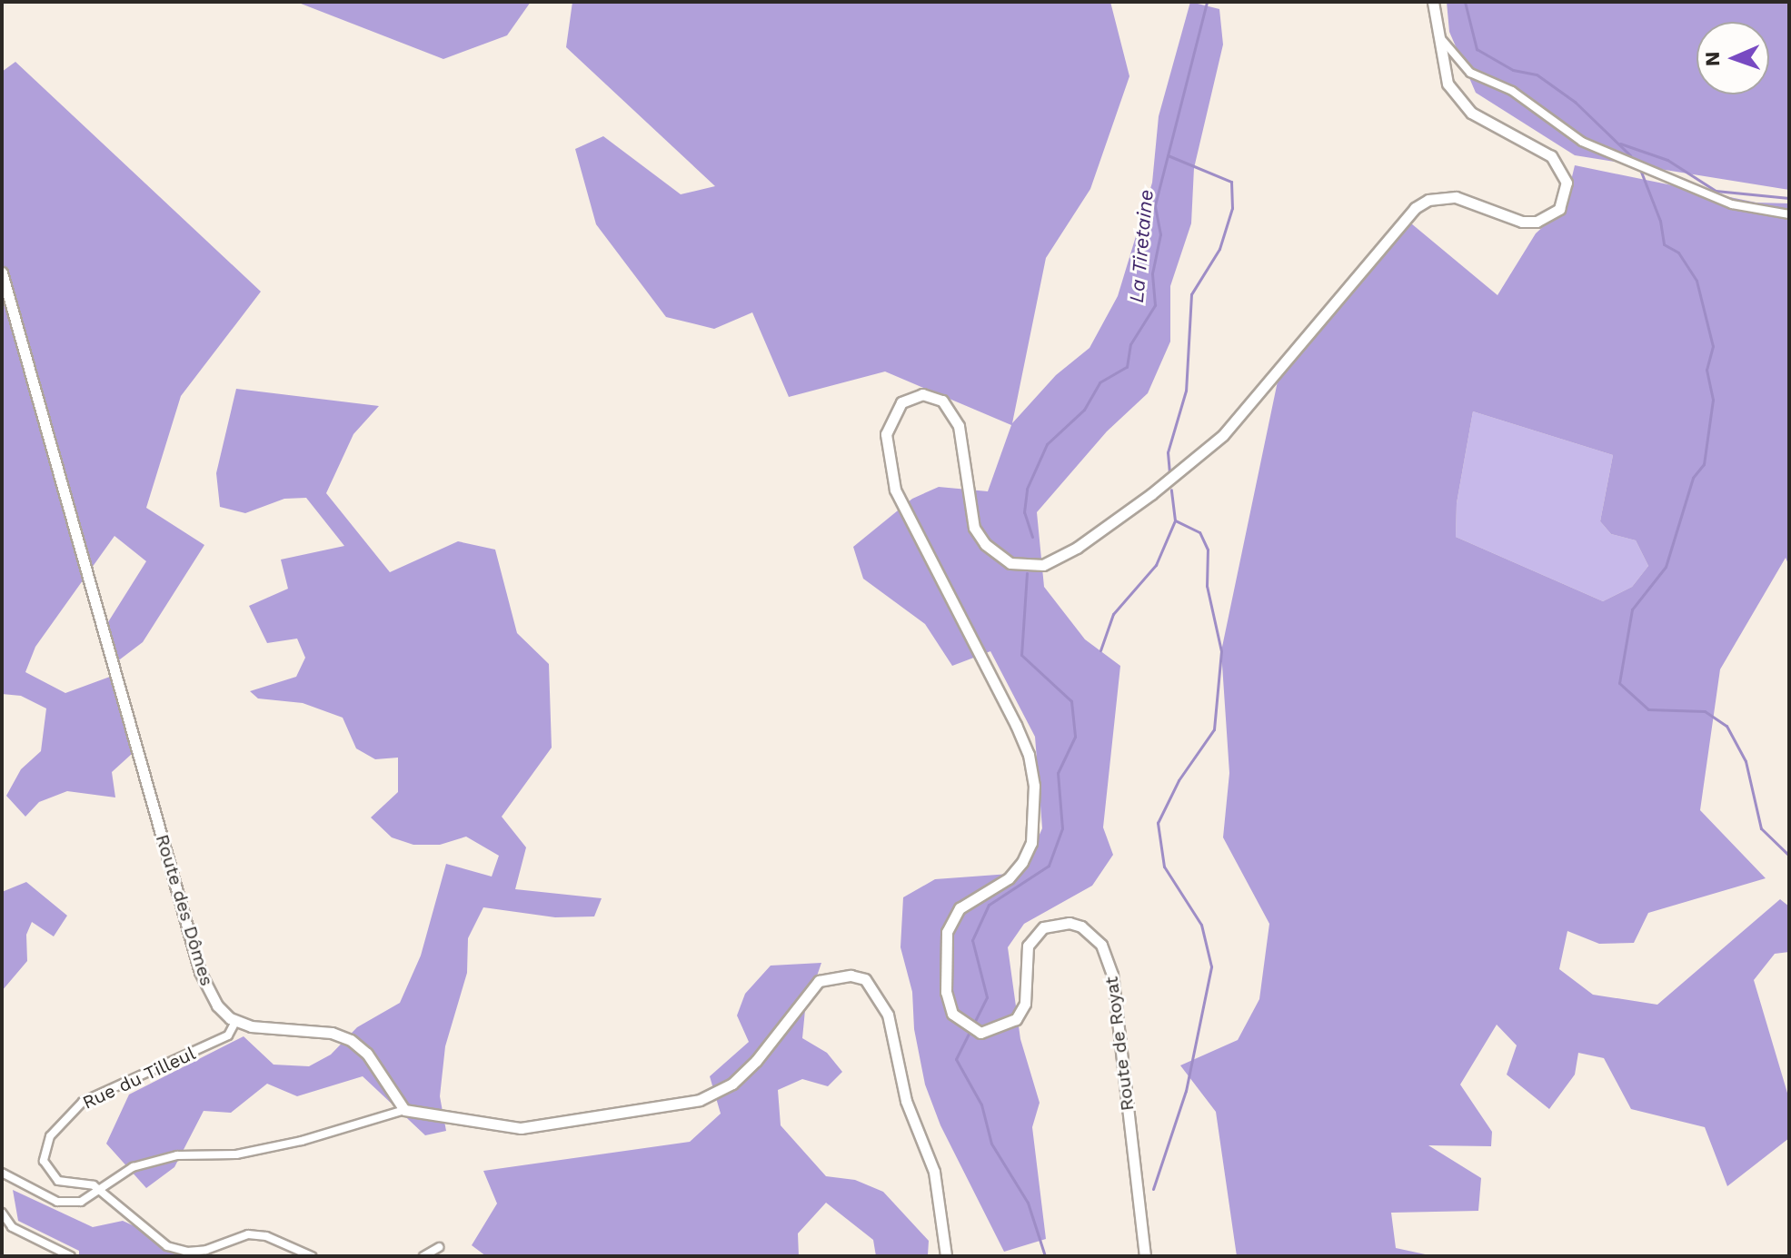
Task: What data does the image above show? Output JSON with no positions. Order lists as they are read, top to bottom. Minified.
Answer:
{"streets":{"main road":["Route des Dômes","Route de Royat"],"street":["Rue du Tilleul"]},"crossings":[["Route des Dômes","Rue du Tilleul"]],"water":["La Tiretaine"],"north":"left"}
